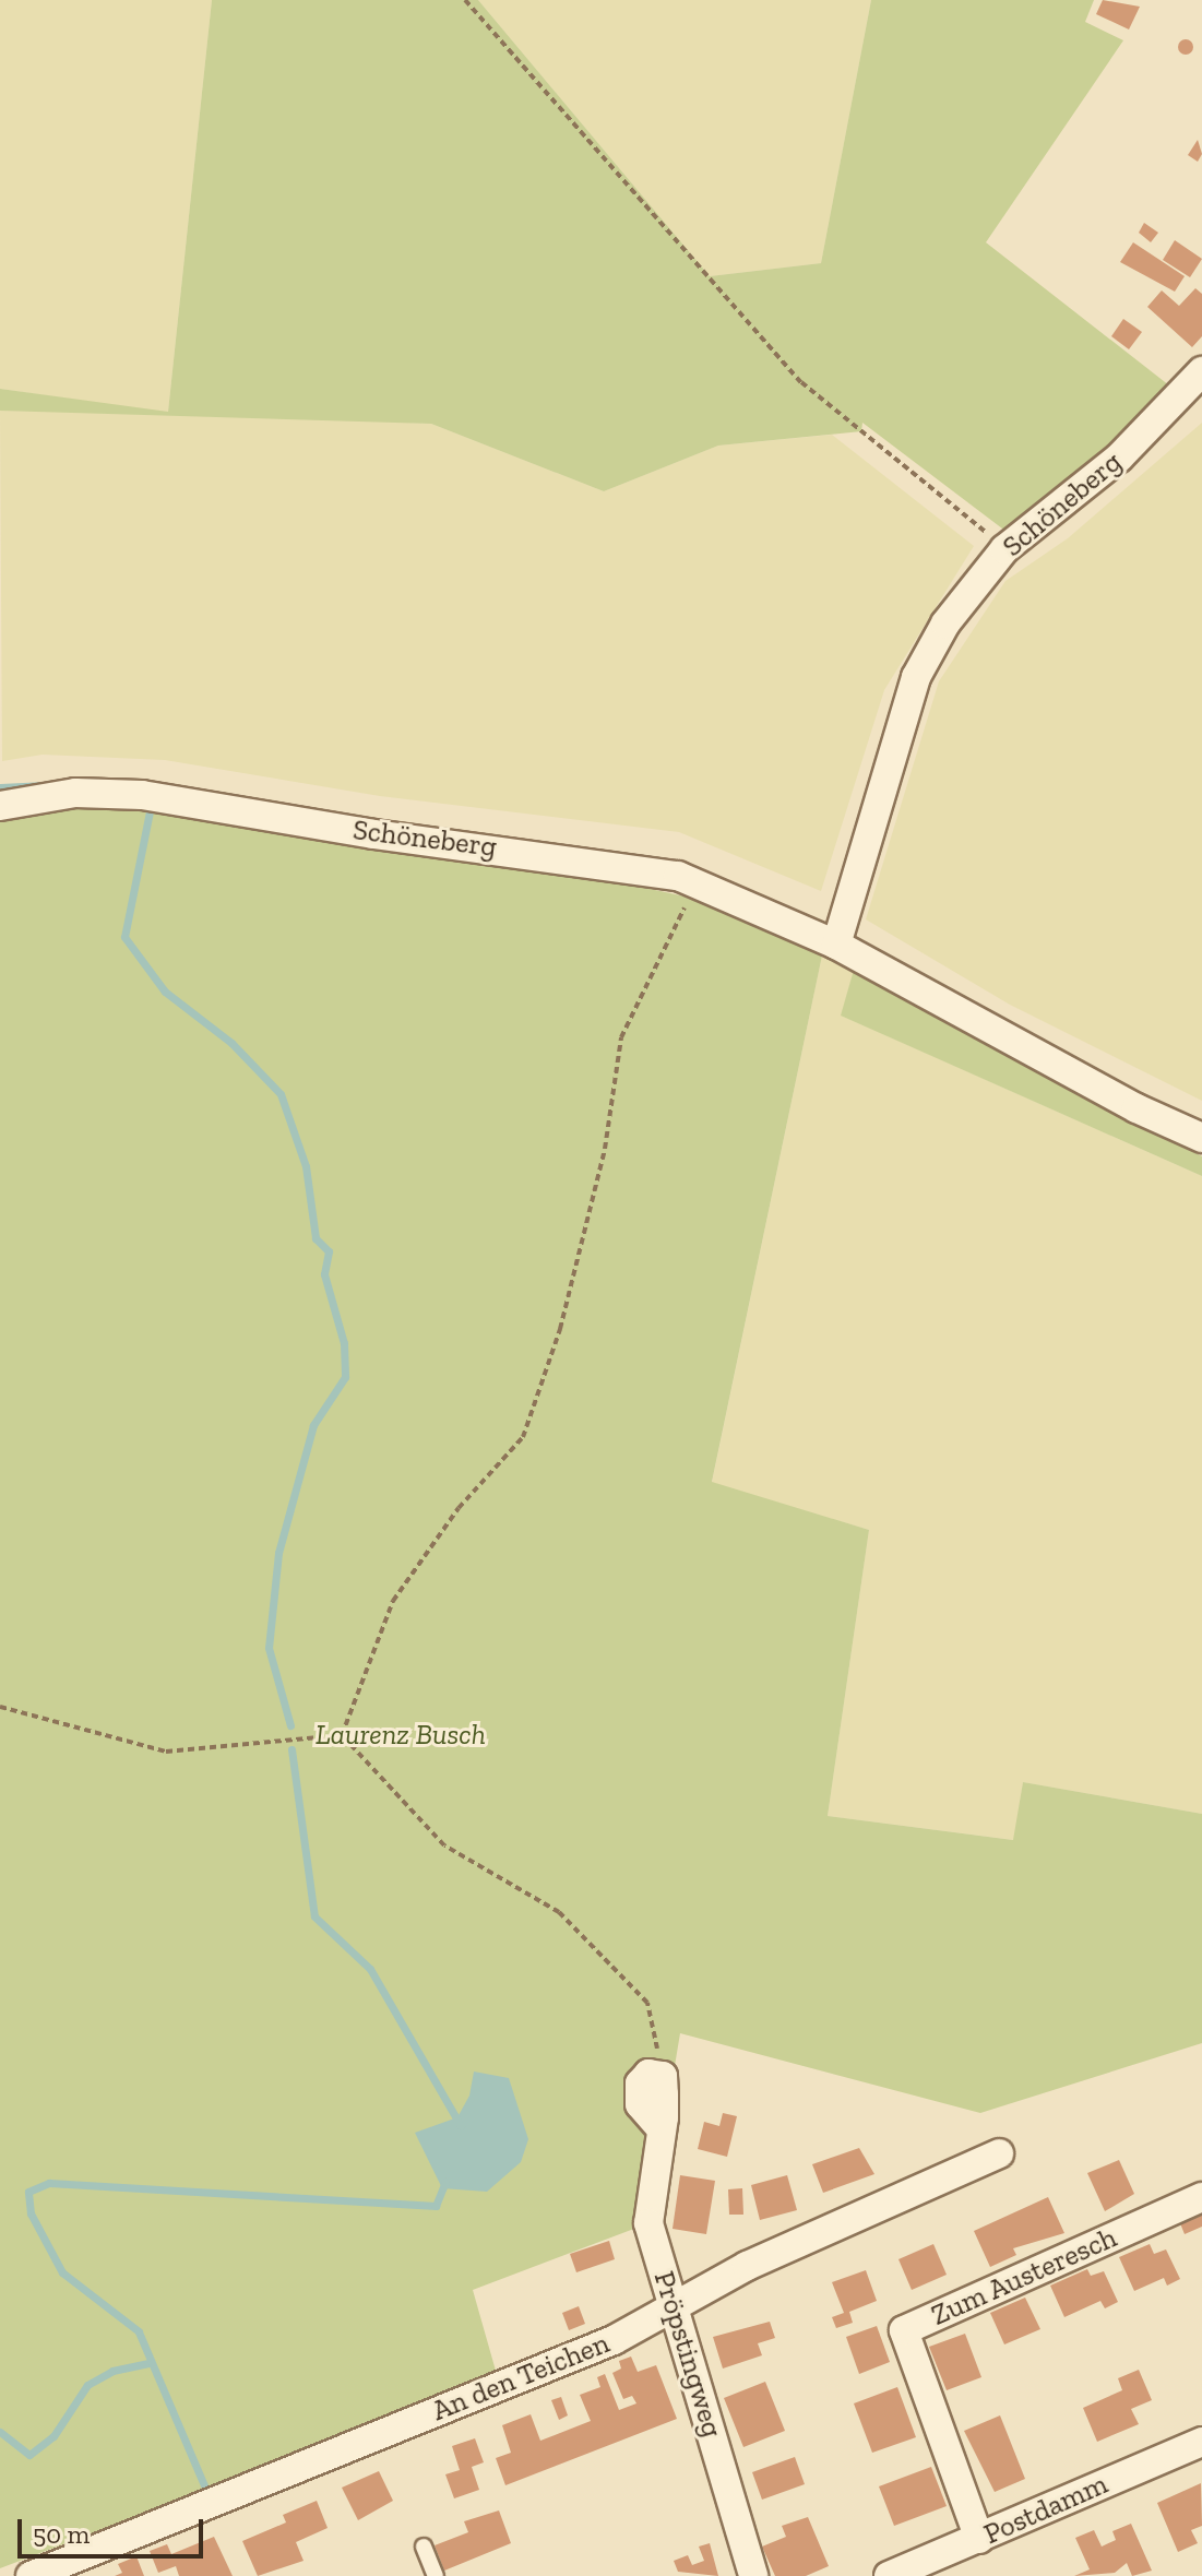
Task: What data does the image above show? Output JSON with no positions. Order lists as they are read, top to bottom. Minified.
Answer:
{"streets":{"street":["Schöneberg","Zum Austeresch","Pröpstingweg","An den Teichen","Postdamm"]},"crossings":[["Zum Austeresch","Postdamm"],["Pröpstingweg","An den Teichen"]],"parks":["Laurenz Busch"],"scale_bar":"50 m"}
